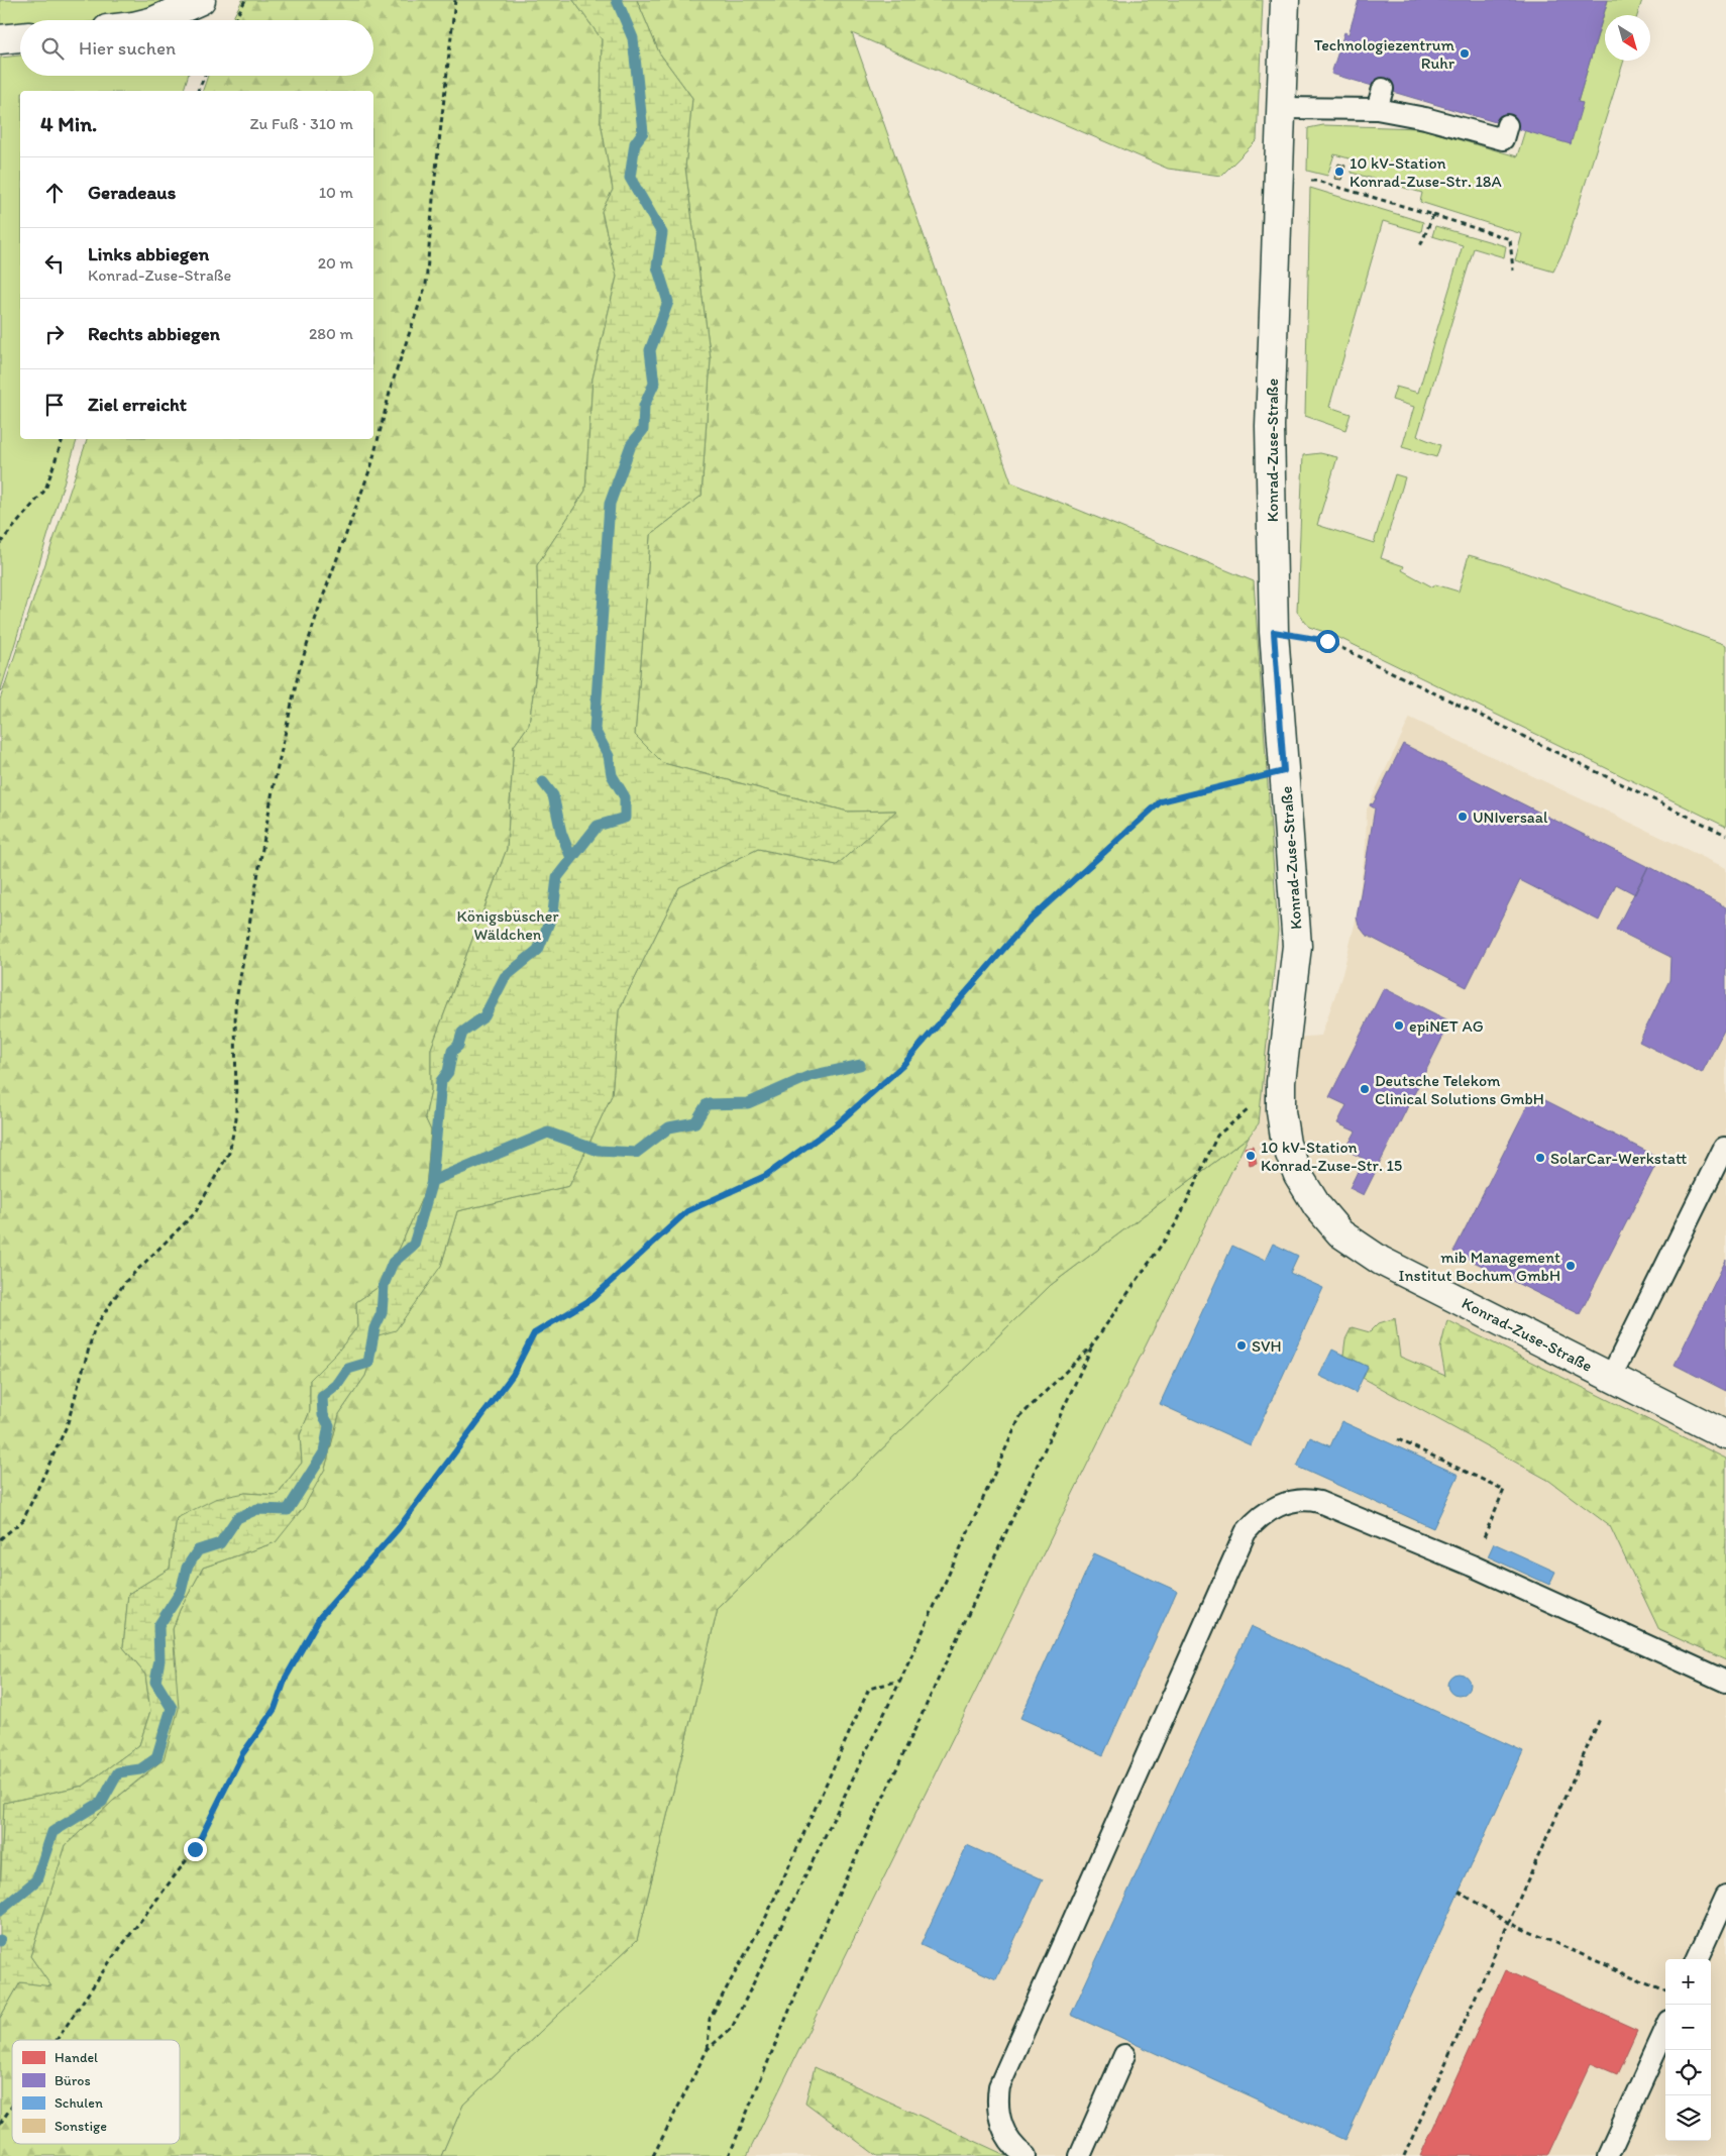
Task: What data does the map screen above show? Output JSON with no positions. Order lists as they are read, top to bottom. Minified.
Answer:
{"streets":{"street":["Konrad-Zuse-Straße"]},"parks":["Königsbüscher Wäldchen"],"places":["Technologiezentrum Ruhr","10 kV-Station Konrad-Zuse-Str. 18A","UNIversaal","epiNET AG","Deutsche Telekom Clinical Solutions GmbH","10 kV-Station Konrad-Zuse-Str. 15","SolarCar-Werkstatt","mib Management Institut Bochum GmbH","SVH"],"legend":["Handel","Büros","Schulen","Sonstige"],"north":"bottom right","page":{"search":"Hier suchen","heading":["4 Min.","Zu Fuß · 310 m"],"list":[["Geradeaus","10 m"],["Links abbiegen","Konrad-Zuse-Straße","20 m"],["Rechts abbiegen","280 m"],"Ziel erreicht"],"map_buttons":["+","−"]}}
